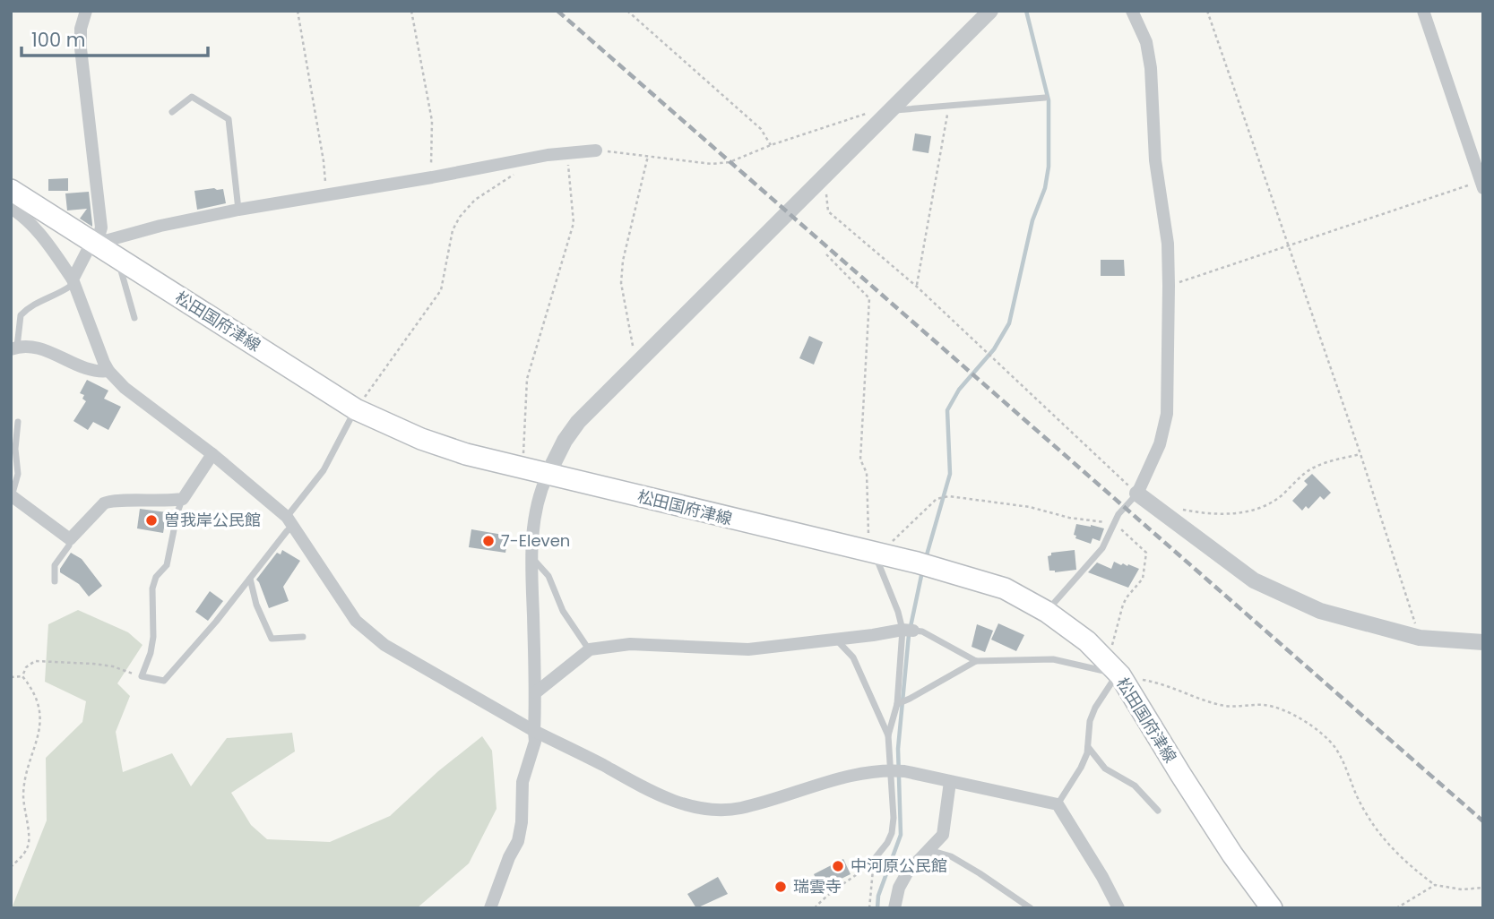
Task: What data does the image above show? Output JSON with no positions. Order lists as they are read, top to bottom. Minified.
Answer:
{"streets":{"main road":["松田国府津線"]},"places":["曽我岸公民館","7-Eleven","中河原公民館","瑞雲寺"],"scale_bar":"100 m"}
